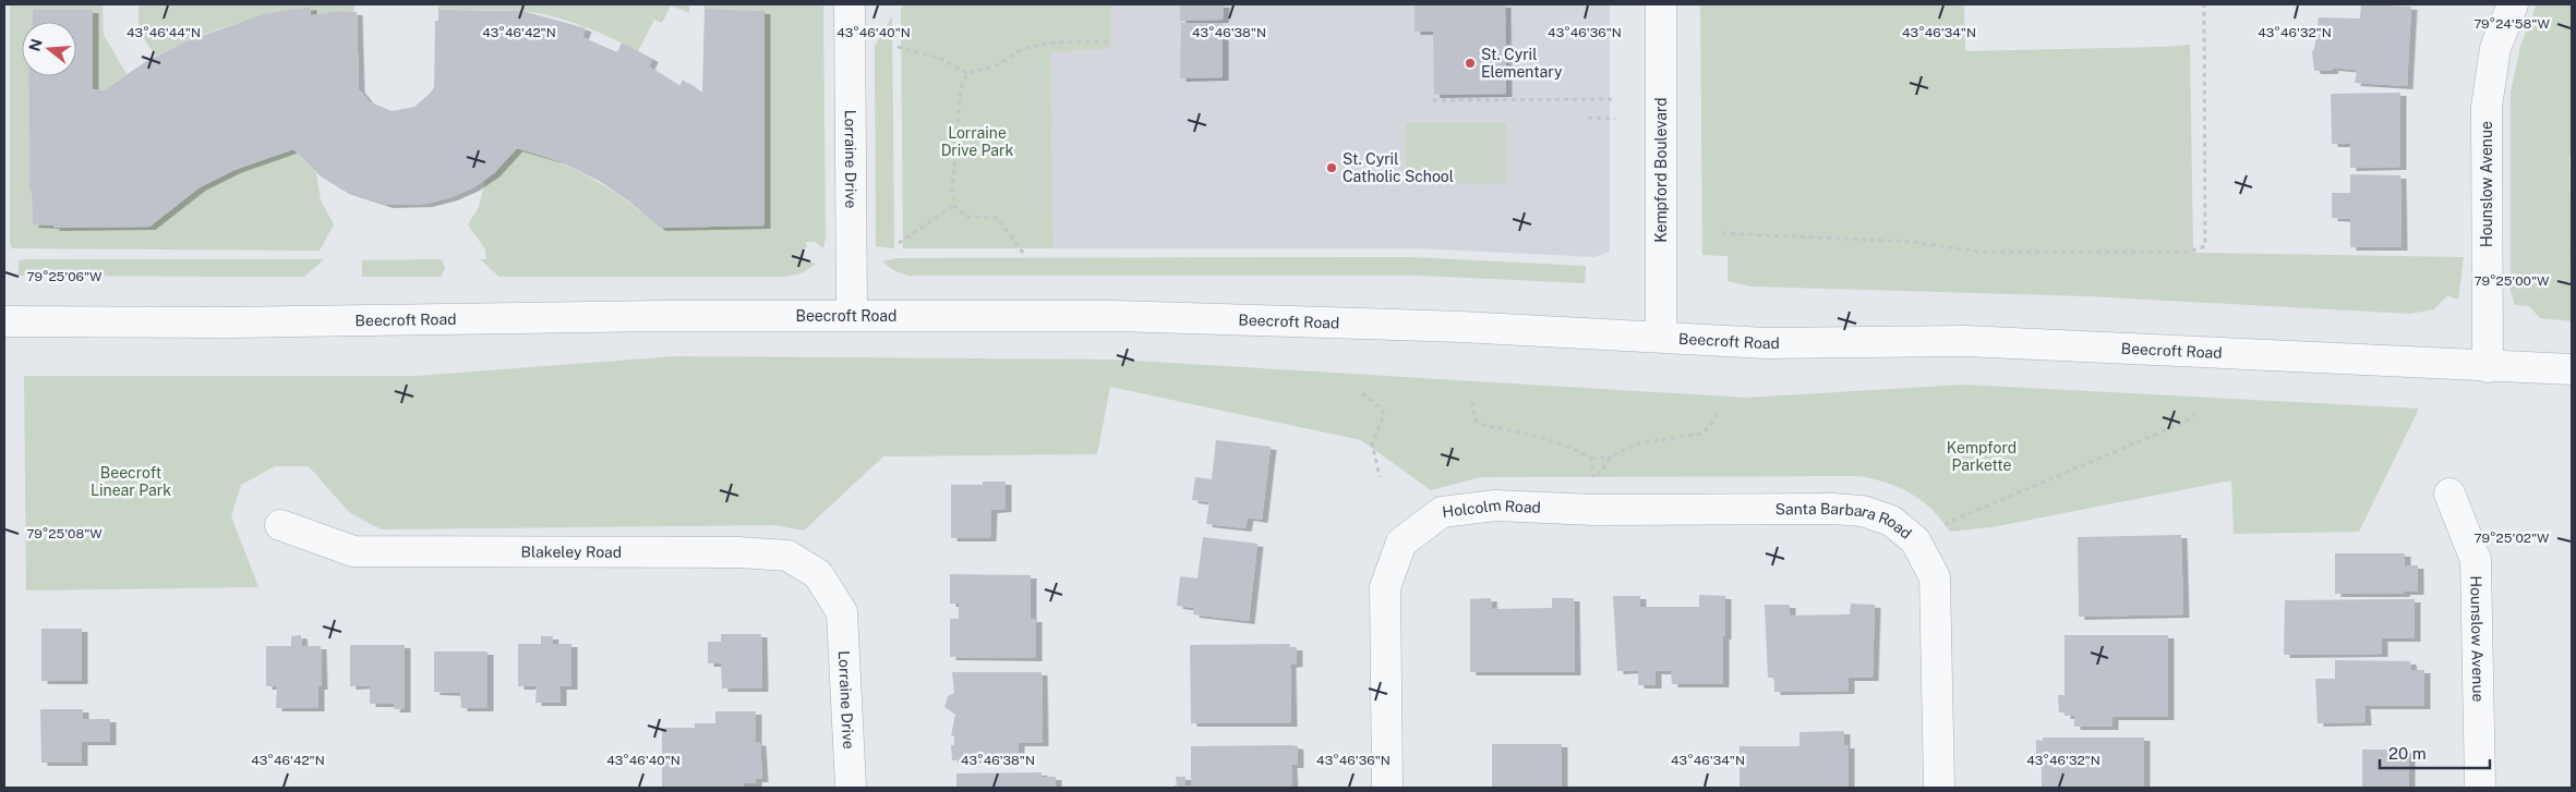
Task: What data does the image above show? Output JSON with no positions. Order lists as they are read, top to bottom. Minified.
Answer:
{"streets":{"street":["Lorraine Drive","Kempford Boulevard","Hounslow Avenue","Beecroft Road","Holcolm Road","Santa Barbara Road","Blakeley Road"]},"crossings":[["Lorraine Drive","Beecroft Road"],["Lorraine Drive","Blakeley Road"],["Kempford Boulevard","Beecroft Road"],["Hounslow Avenue","Beecroft Road"],["Holcolm Road","Santa Barbara Road"]],"parks":["Lorraine Drive Park","Kempford Parkette","Beecroft Linear Park"],"places":["St. Cyril Elementary","St. Cyril Catholic School"],"scale_bar":"20 m","north":"left","coordinates":["79°24'58\"W","43°46'44\"N","43°46'42\"N","43°46'40\"N","43°46'38\"N","43°46'36\"N","43°46'34\"N","43°46'32\"N","79°25'06\"W","79°25'00\"W","79°25'08\"W","79°25'02\"W"]}
